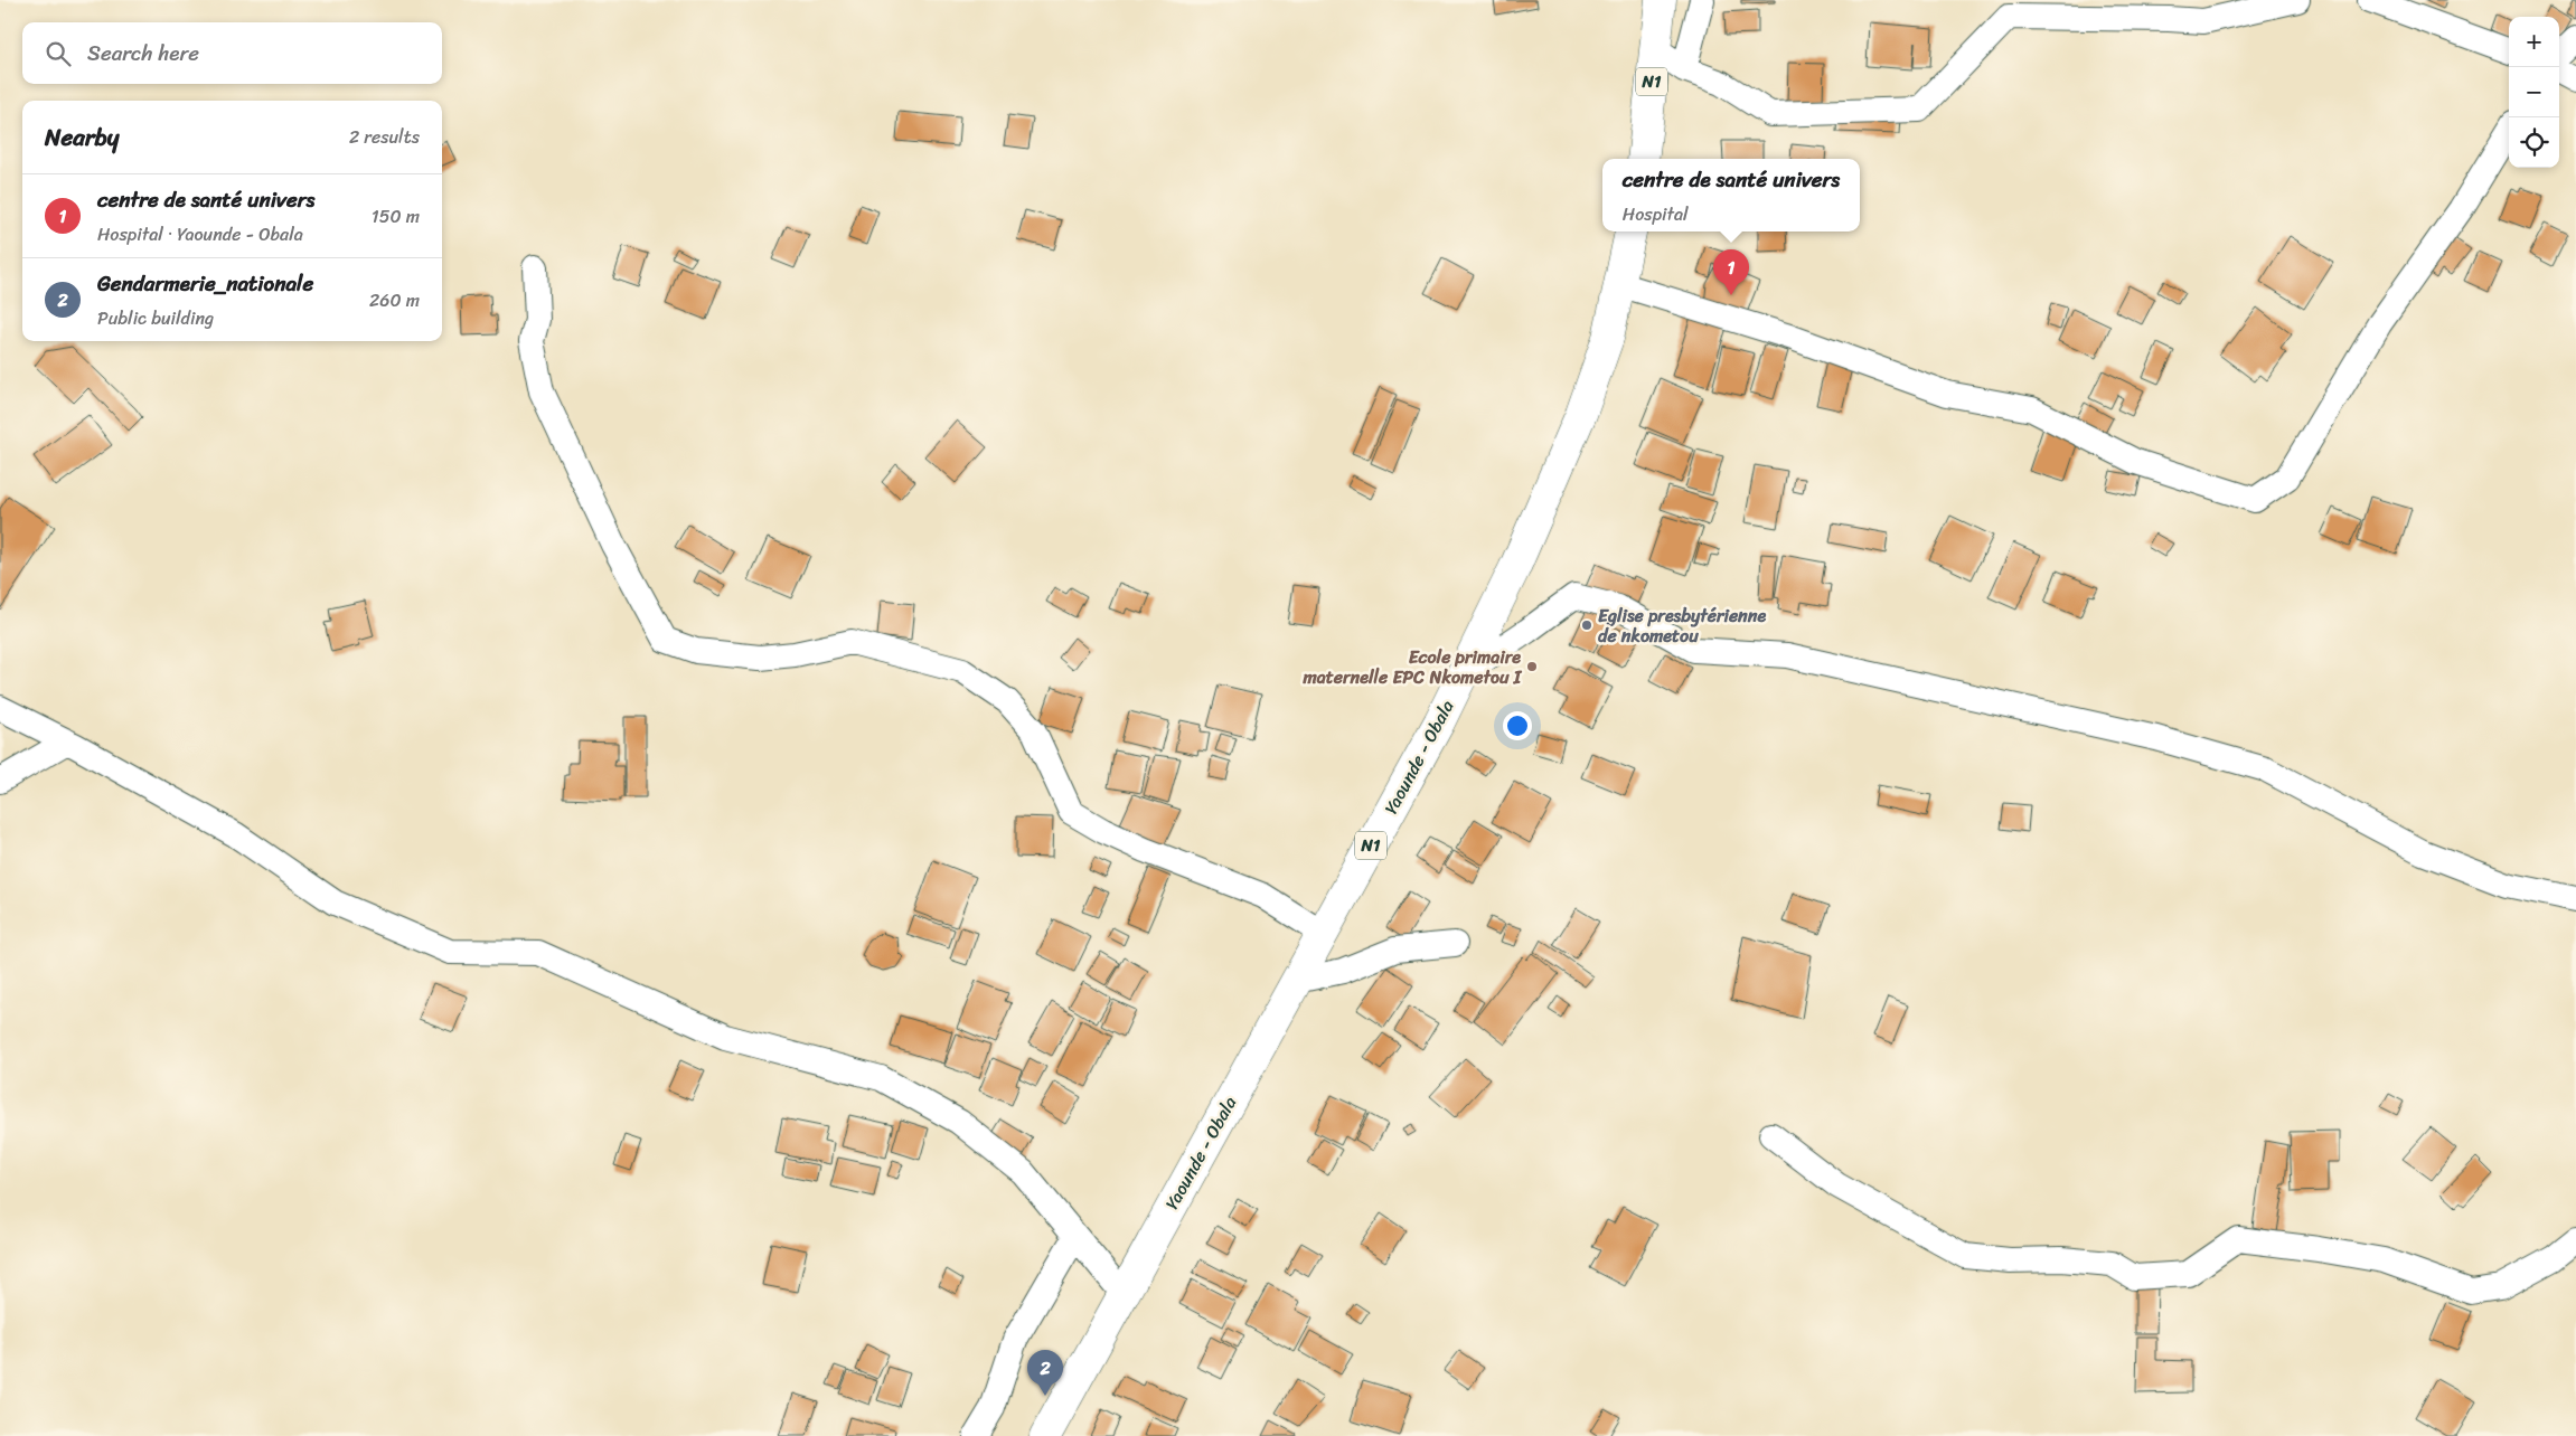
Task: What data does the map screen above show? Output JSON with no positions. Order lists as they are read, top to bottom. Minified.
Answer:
{"streets":{"highway":["N1","Yaounde - Obala"]},"places":["Eglise presbytérienne de nkometou","Ecole primaire maternelle EPC Nkometou I"],"page":{"map_buttons":["+","−"],"search":"Search here","heading":["Nearby","2 results"],"popup":["centre de santé univers","Hospital"],"list":[{"mark":"1","name":"centre de santé univers","note":"Hospital · Yaounde - Obala","value":"150 m"},{"mark":"2","name":"Gendarmerie_nationale","note":"Public building","value":"260 m"}],"pins":["1","2"]}}
